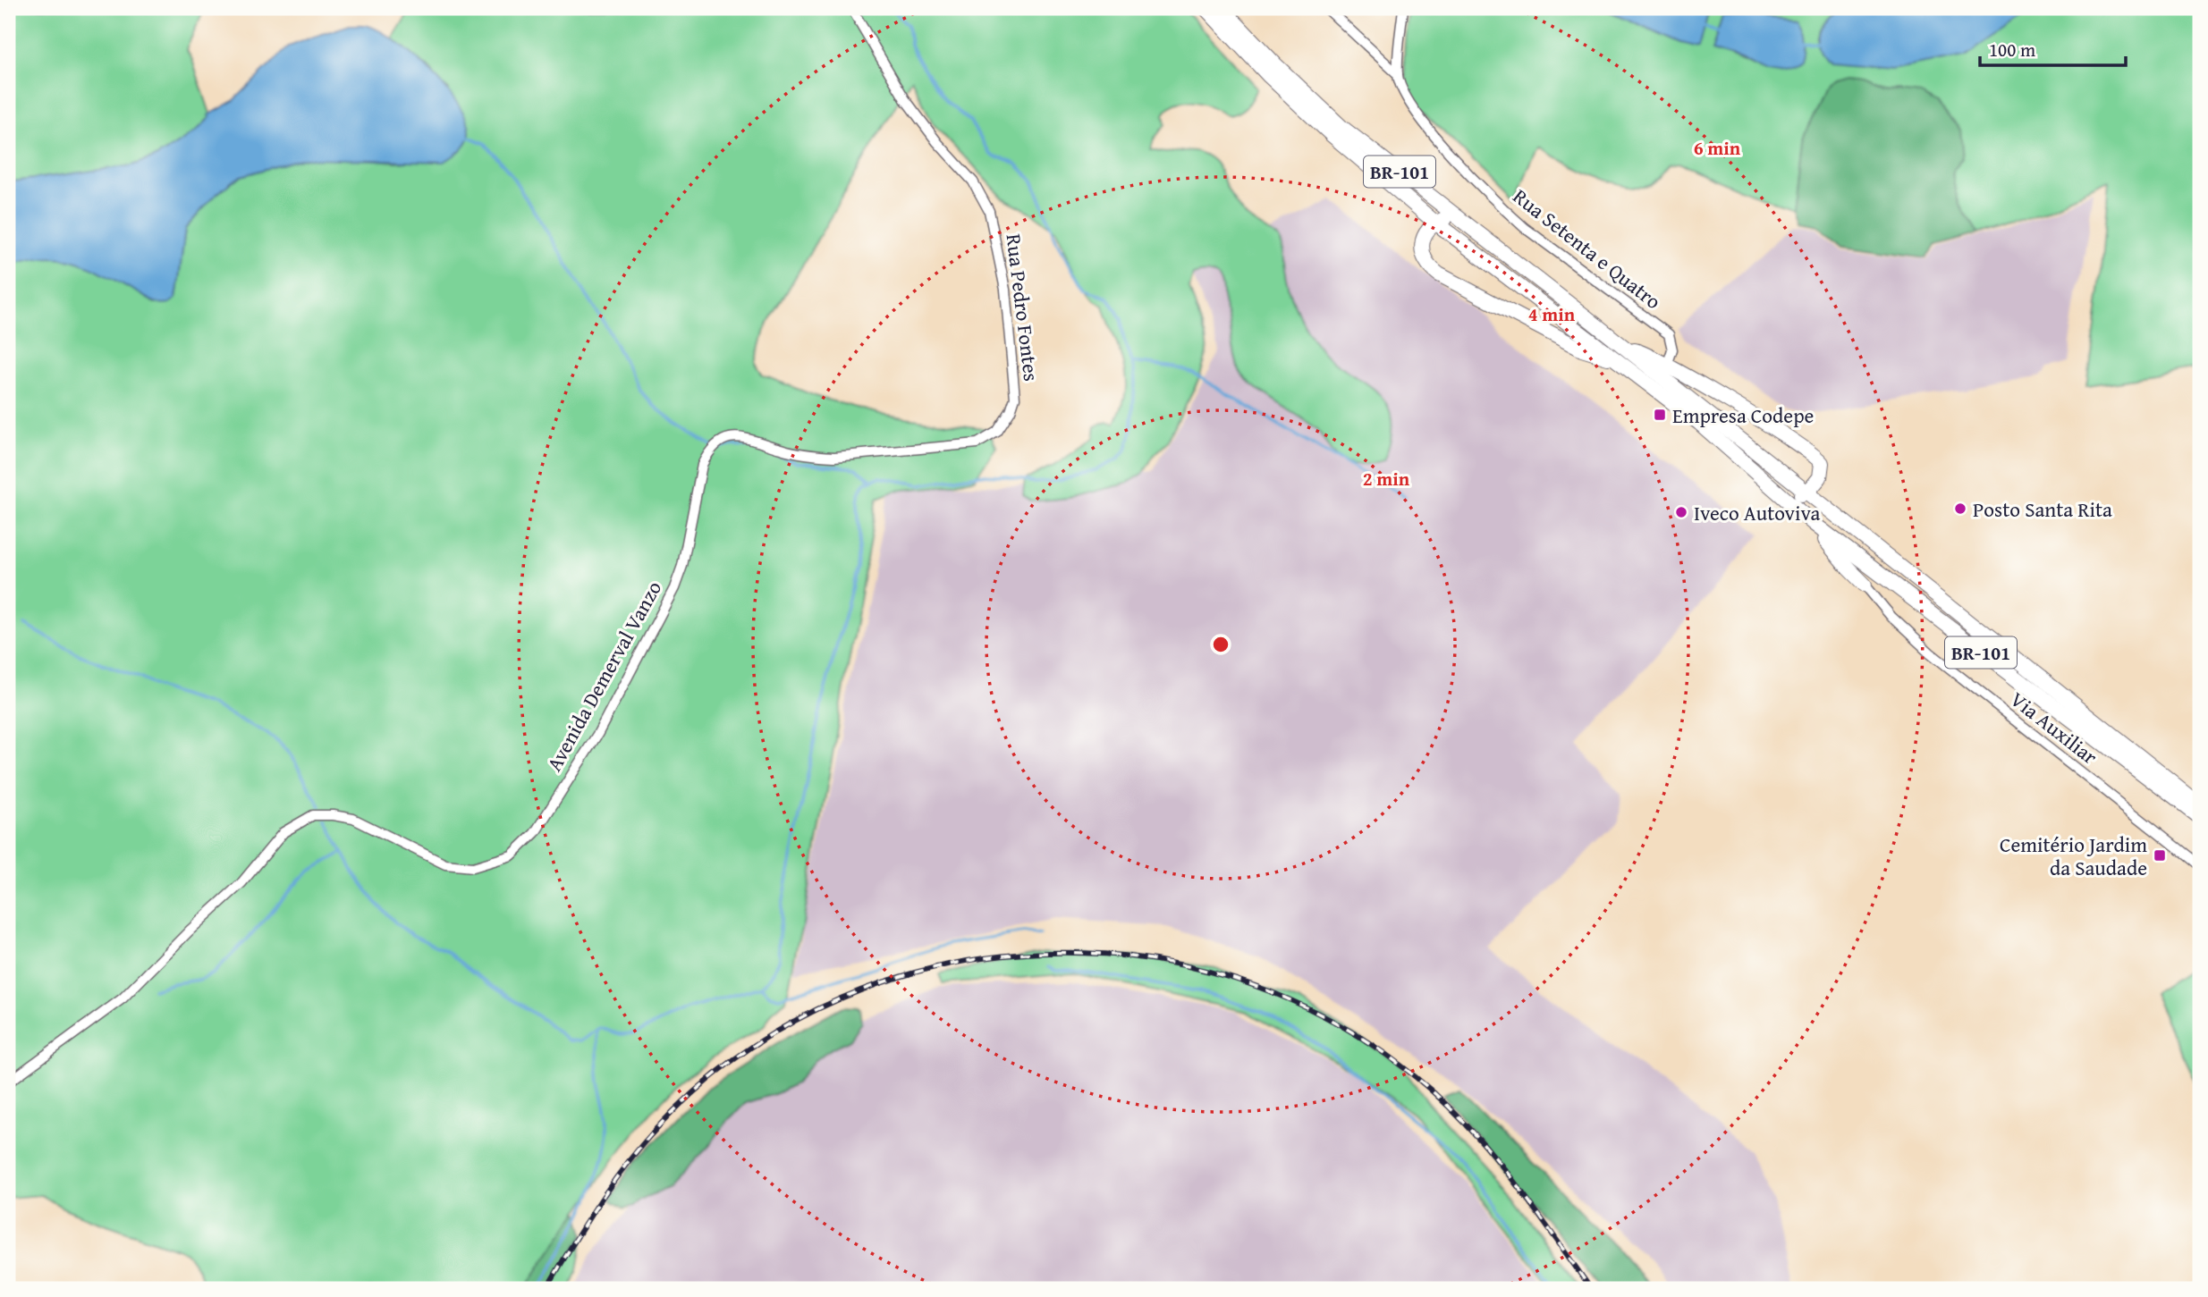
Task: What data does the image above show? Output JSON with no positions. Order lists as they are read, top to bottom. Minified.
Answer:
{"streets":{"highway":["BR-101"],"street":["Rua Setenta e Quatro","Rua Pedro Fontes","Avenida Demerval Vanzo","Via Auxiliar"]},"crossings":[["Rua Pedro Fontes","Avenida Demerval Vanzo"]],"places":{"transit":["Empresa Codepe","Cemitério Jardim da Saudade"],"other":["Posto Santa Rita","Iveco Autoviva"]},"scale_bar":"100 m","rings":["6 min","4 min","2 min"]}
